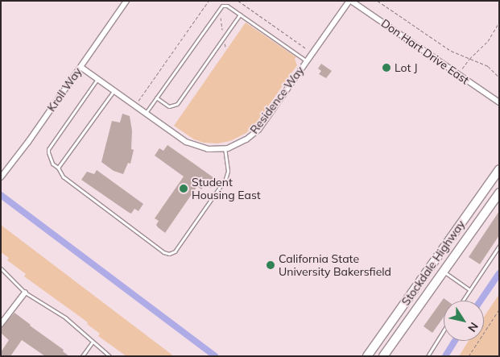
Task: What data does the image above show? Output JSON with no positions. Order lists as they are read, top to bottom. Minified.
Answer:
{"streets":{"main road":["Stockdale Highway"],"street":["Don Hart Drive East","Kroll Way","Residence Way"]},"crossings":[["Don Hart Drive East","Residence Way"],["Kroll Way","Residence Way"]],"places":["Lot J","Student Housing East","California State University Bakersfield"],"north":"bottom right"}
